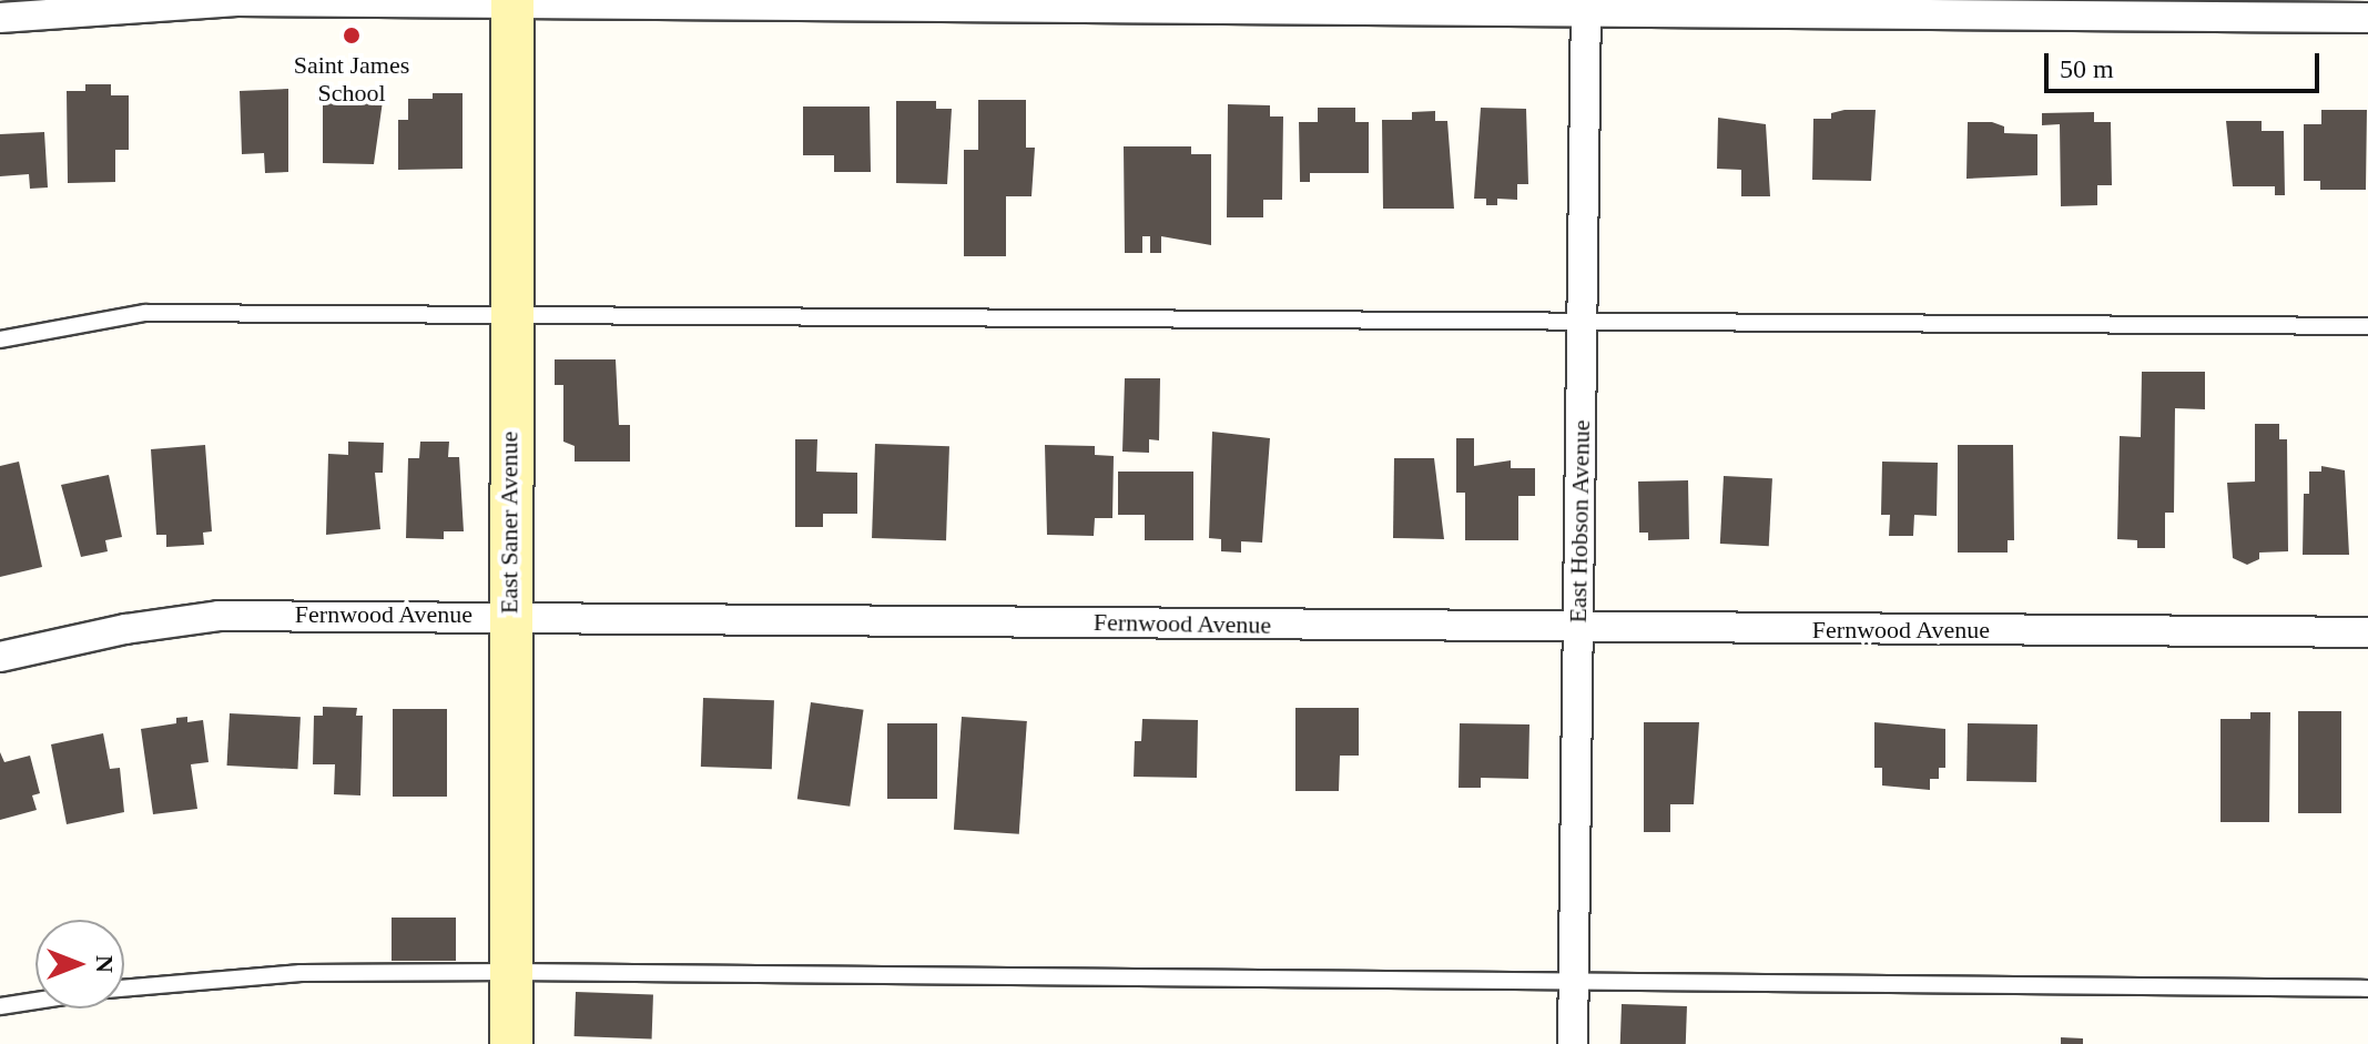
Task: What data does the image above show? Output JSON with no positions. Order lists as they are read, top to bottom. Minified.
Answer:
{"streets":{"street":["East Hobson Avenue","East Saner Avenue","Fernwood Avenue"]},"crossings":[["East Hobson Avenue","Fernwood Avenue"],["East Saner Avenue","Fernwood Avenue"]],"places":["Saint James School"],"scale_bar":"50 m","north":"right"}
